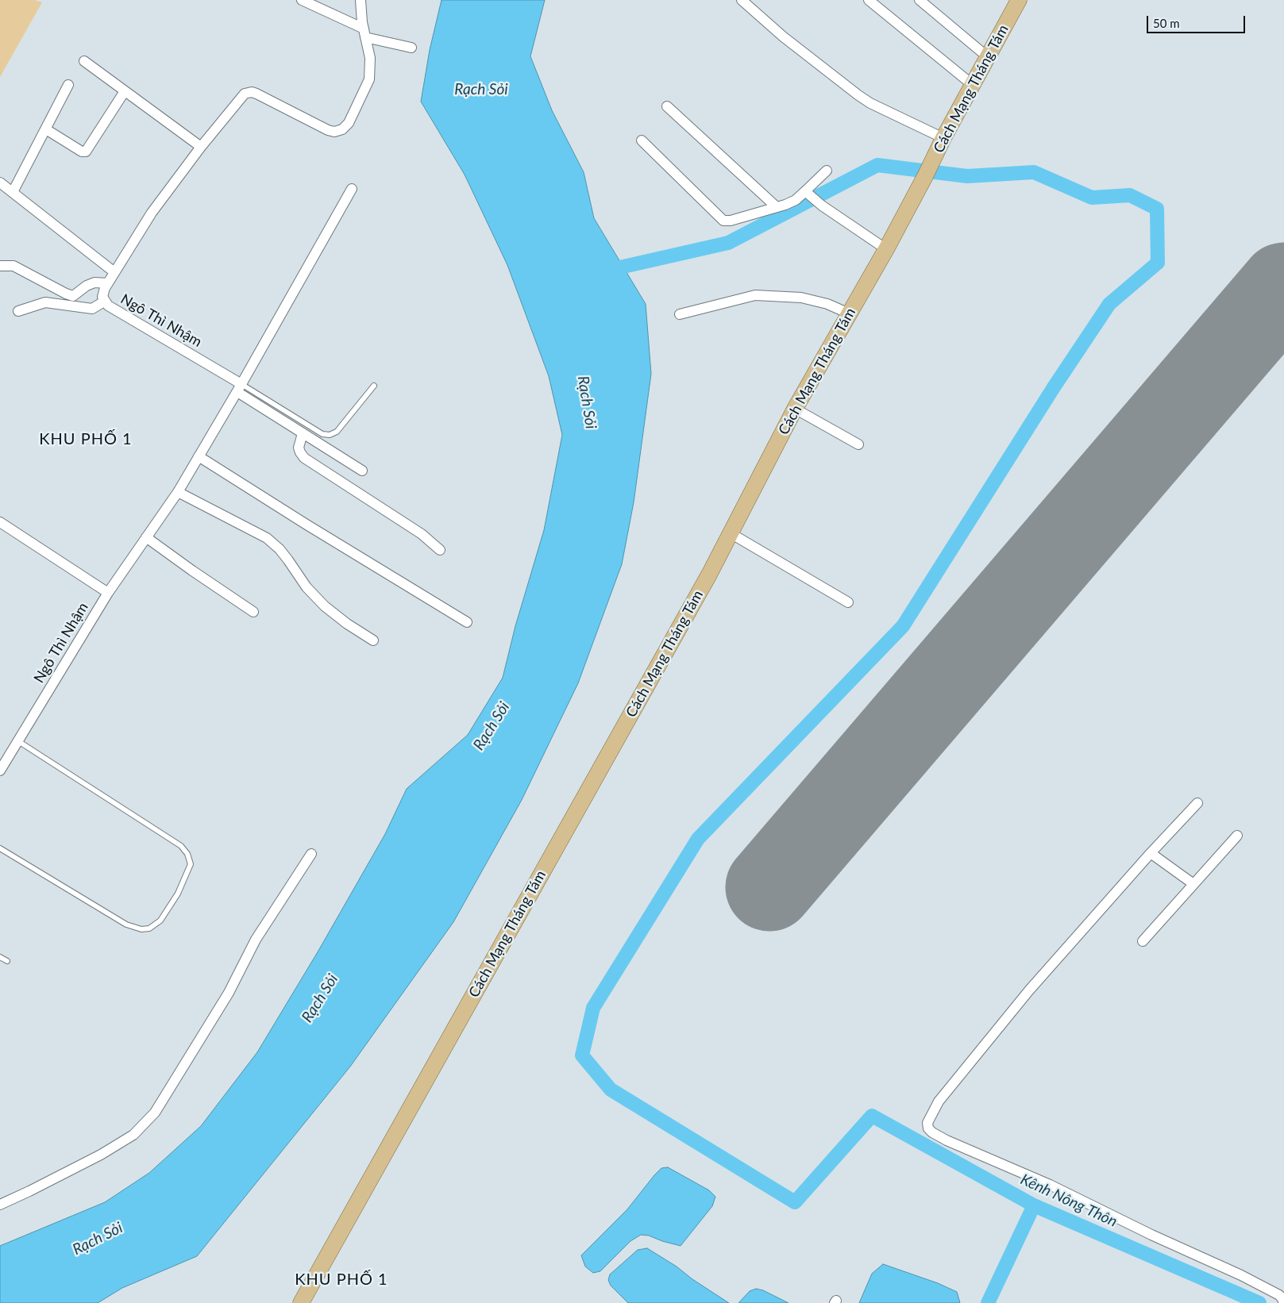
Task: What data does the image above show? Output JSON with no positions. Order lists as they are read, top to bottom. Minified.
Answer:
{"streets":{"main road":["Cách Mạng Tháng Tám"],"street":["Ngô Thì Nhậm"]},"districts":["KHU PHỐ 1","KHU PHỐ 1"],"water":["Rạch Sỏi","Kênh Nông Thôn"],"scale_bar":"50 m"}
